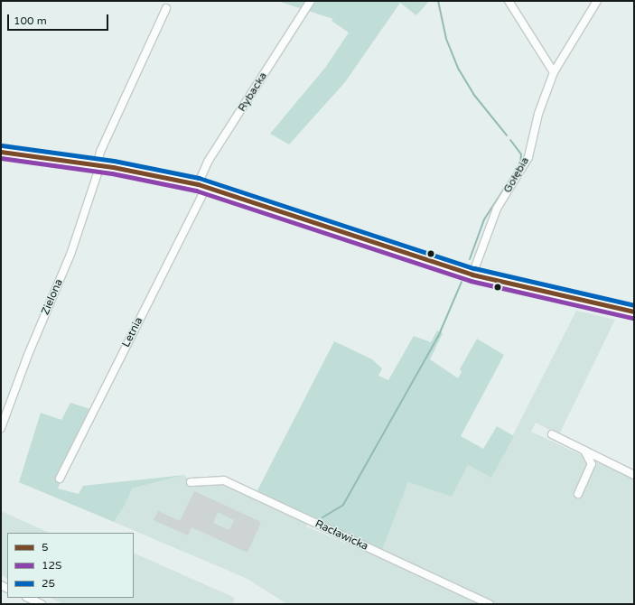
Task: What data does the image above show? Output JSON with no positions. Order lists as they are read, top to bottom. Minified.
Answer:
{"streets":{"street":["Rybacka","Gołębia","Zielona","Letnia","Racławicka"]},"crossings":[["Rybacka","Letnia"]],"lines":["transit line 25","transit line 5","transit line 12S"],"legend":["5","12S","25"],"scale_bar":"100 m"}
